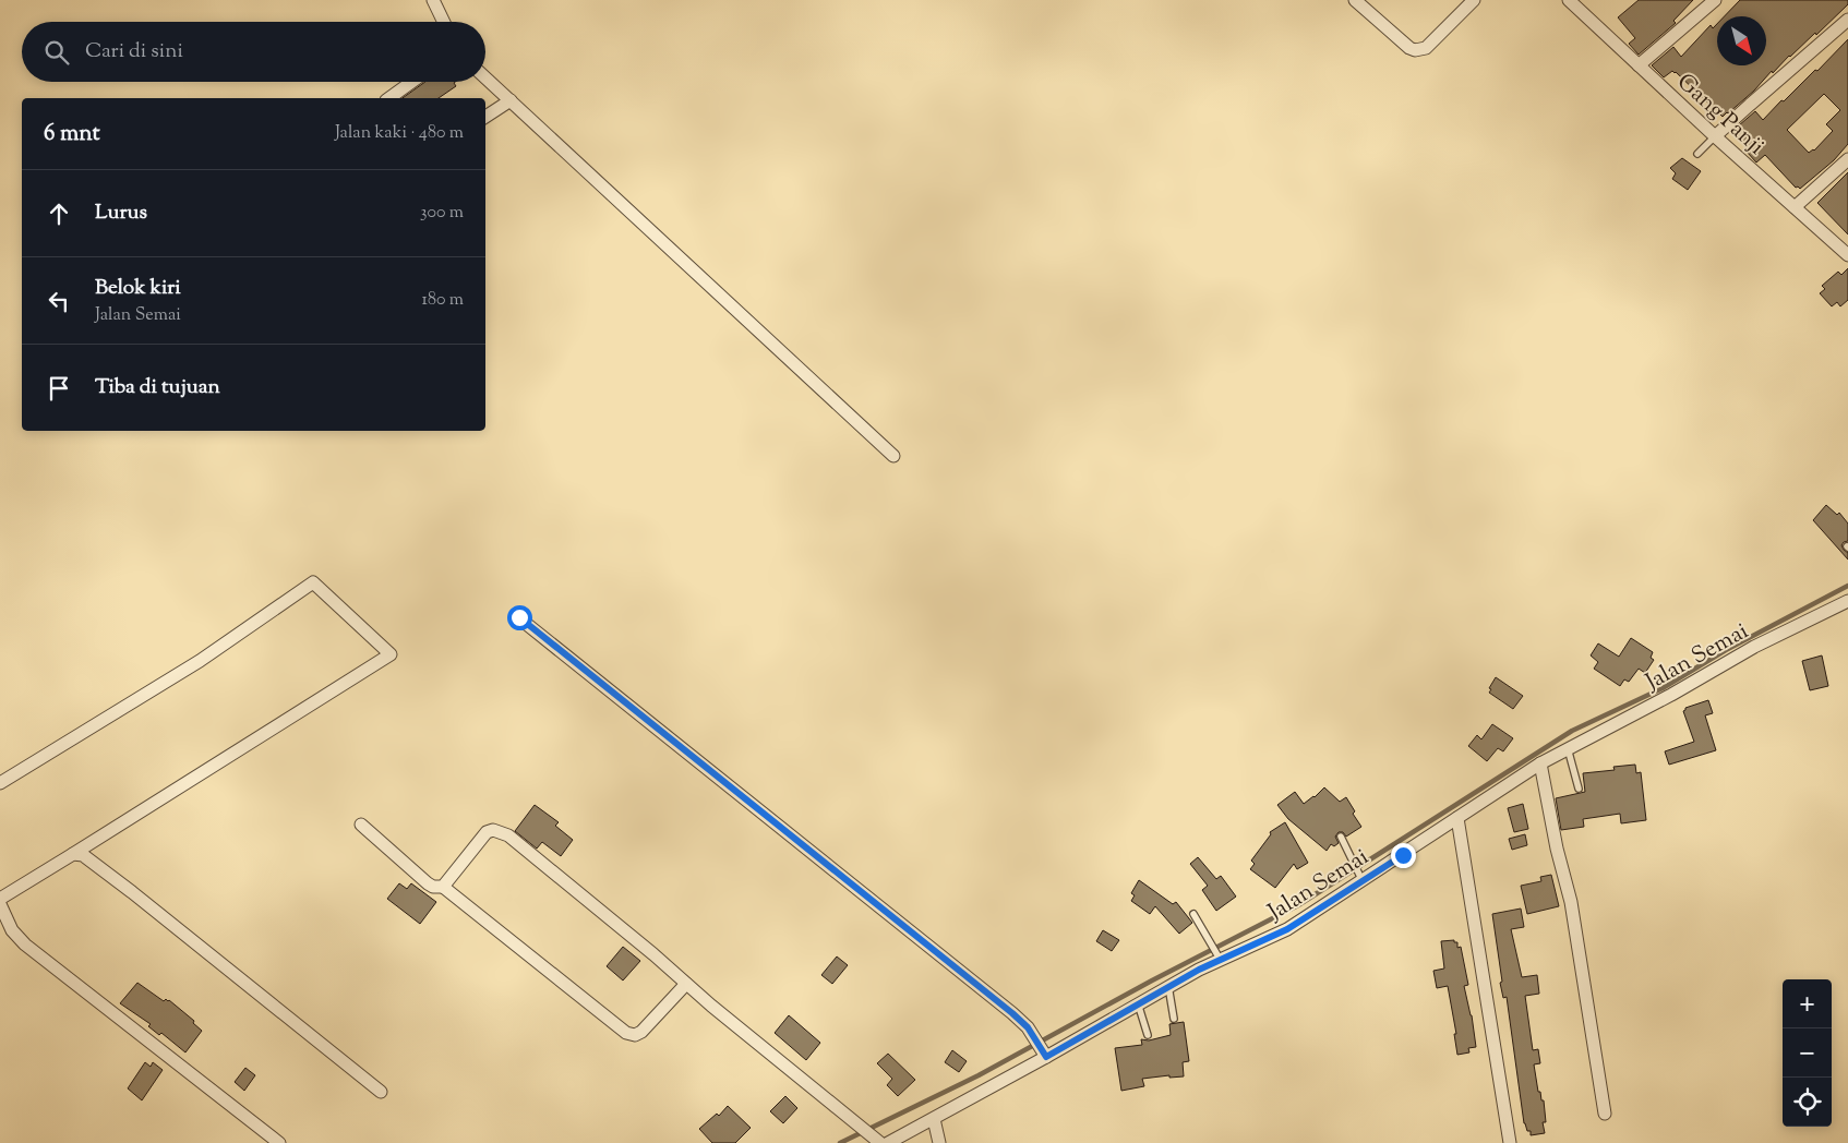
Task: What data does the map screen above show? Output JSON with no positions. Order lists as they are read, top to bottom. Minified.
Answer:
{"streets":{"street":["Gang Panji","Jalan Semai"]},"north":"bottom right","page":{"search":"Cari di sini","heading":["6 mnt","Jalan kaki · 480 m"],"list":[["Lurus","300 m"],["Belok kiri","Jalan Semai","180 m"],"Tiba di tujuan"],"map_buttons":["+","−"]}}
